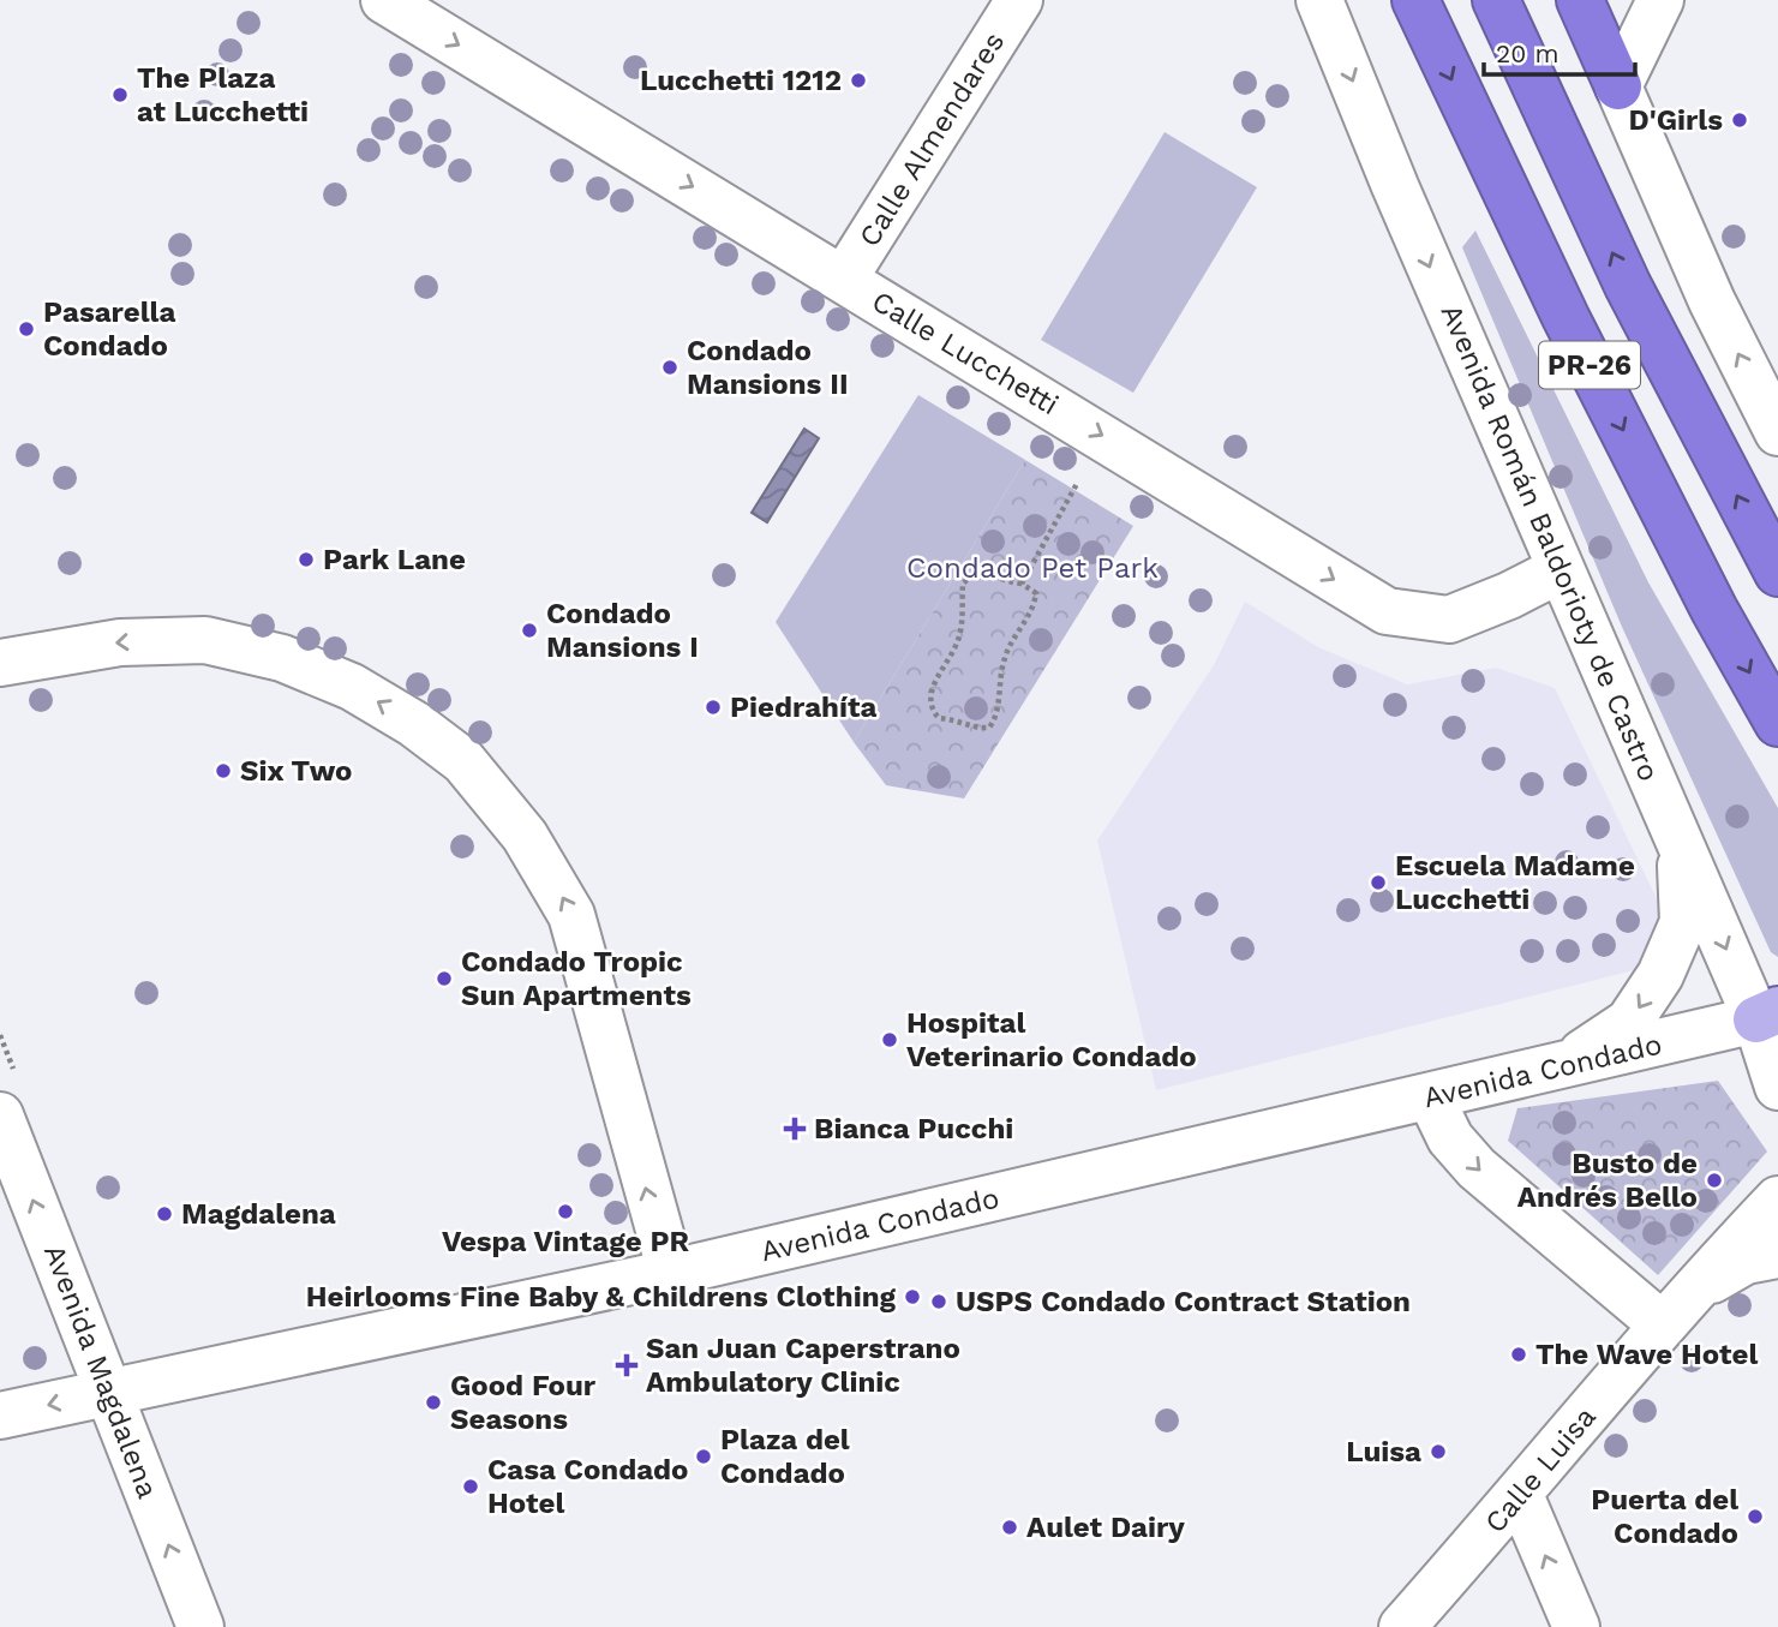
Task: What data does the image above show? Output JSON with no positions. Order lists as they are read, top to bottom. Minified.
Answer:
{"streets":{"highway":["PR-26"],"street":["Calle Almendares","Calle Lucchetti","Avenida Román Baldorioty de Castro","Avenida Condado","Avenida Magdalena","Calle Luisa"]},"crossings":[["Calle Almendares","Calle Lucchetti"],["Calle Lucchetti","Avenida Román Baldorioty de Castro"],["Avenida Román Baldorioty de Castro","Avenida Condado"],["Avenida Condado","Avenida Magdalena"]],"one_way":["Calle Lucchetti","Avenida Magdalena"],"parks":["Condado Pet Park"],"places":{"other":["Lucchetti 1212","The Plaza at Lucchetti","D'Girls","Pasarella Condado","Condado Mansions II","Park Lane","Condado Mansions I","Piedrahíta","Six Two","Escuela Madame Lucchetti","Condado Tropic Sun Apartments","Hospital Veterinario Condado","Busto de Andrés Bello","Vespa Vintage PR","Magdalena","Heirlooms Fine Baby & Childrens Clothing","USPS Condado Contract Station","The Wave Hotel","Good Four Seasons","Luisa","Plaza del Condado","Casa Condado Hotel","Puerta del Condado","Aulet Dairy"],"health":["Bianca Pucchi","San Juan Caperstrano Ambulatory Clinic"]},"scale_bar":"20 m"}
